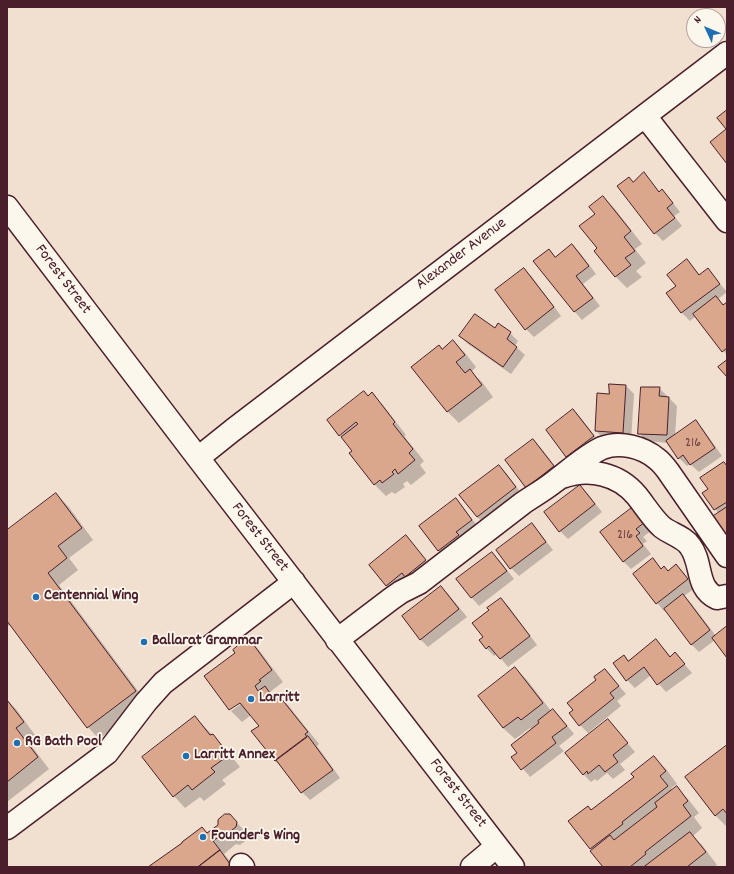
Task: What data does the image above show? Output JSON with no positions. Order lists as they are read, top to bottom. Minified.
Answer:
{"streets":{"street":["Alexander Avenue","Forest Street"]},"crossings":[["Alexander Avenue","Forest Street"]],"places":["Centennial Wing","Ballarat Grammar","Larritt","RG Bath Pool","Larritt Annex","Founder's Wing"],"house_numbers":["216","216"],"north":"top left"}
